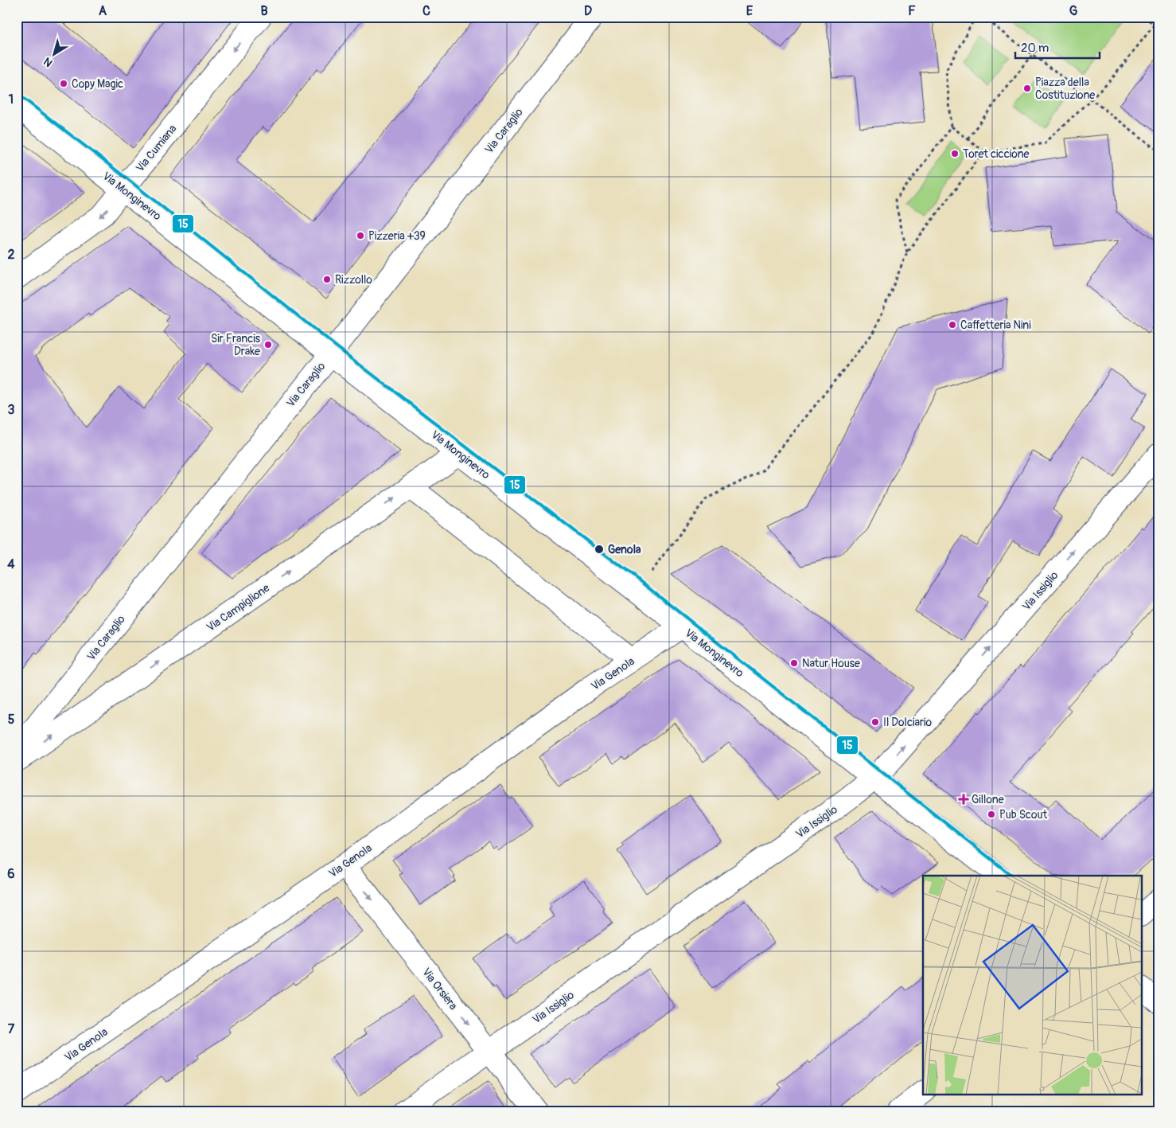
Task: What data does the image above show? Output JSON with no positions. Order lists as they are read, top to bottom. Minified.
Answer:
{"streets":{"street":["Via Caraglio","Via Cumiana","Via Monginevro","Via Issiglio","Via Campiglione","Via Genola","Via Orsiera"]},"crossings":[["Via Caraglio","Via Monginevro"],["Via Cumiana","Via Monginevro"],["Via Monginevro","Via Issiglio"],["Via Monginevro","Via Campiglione"],["Via Monginevro","Via Genola"],["Via Issiglio","Via Orsiera"],["Via Genola","Via Orsiera"]],"one_way":["Via Cumiana","Via Issiglio","Via Campiglione","Via Orsiera"],"places":{"other":["Copy Magic","Piazza della Costituzione","Toret ciccione","Pizzeria +39","Rizzollo","Caffetteria Nini","Sir Francis Drake","Genola","Natur House","Il Dolciario","Pub Scout"],"health":["Gillone"]},"lines":["transit line 15"],"scale_bar":"20 m","north":"bottom left","grid":{"columns":["A","B","C","D","E","F","G"],"rows":["1","2","3","4","5","6","7"]}}
